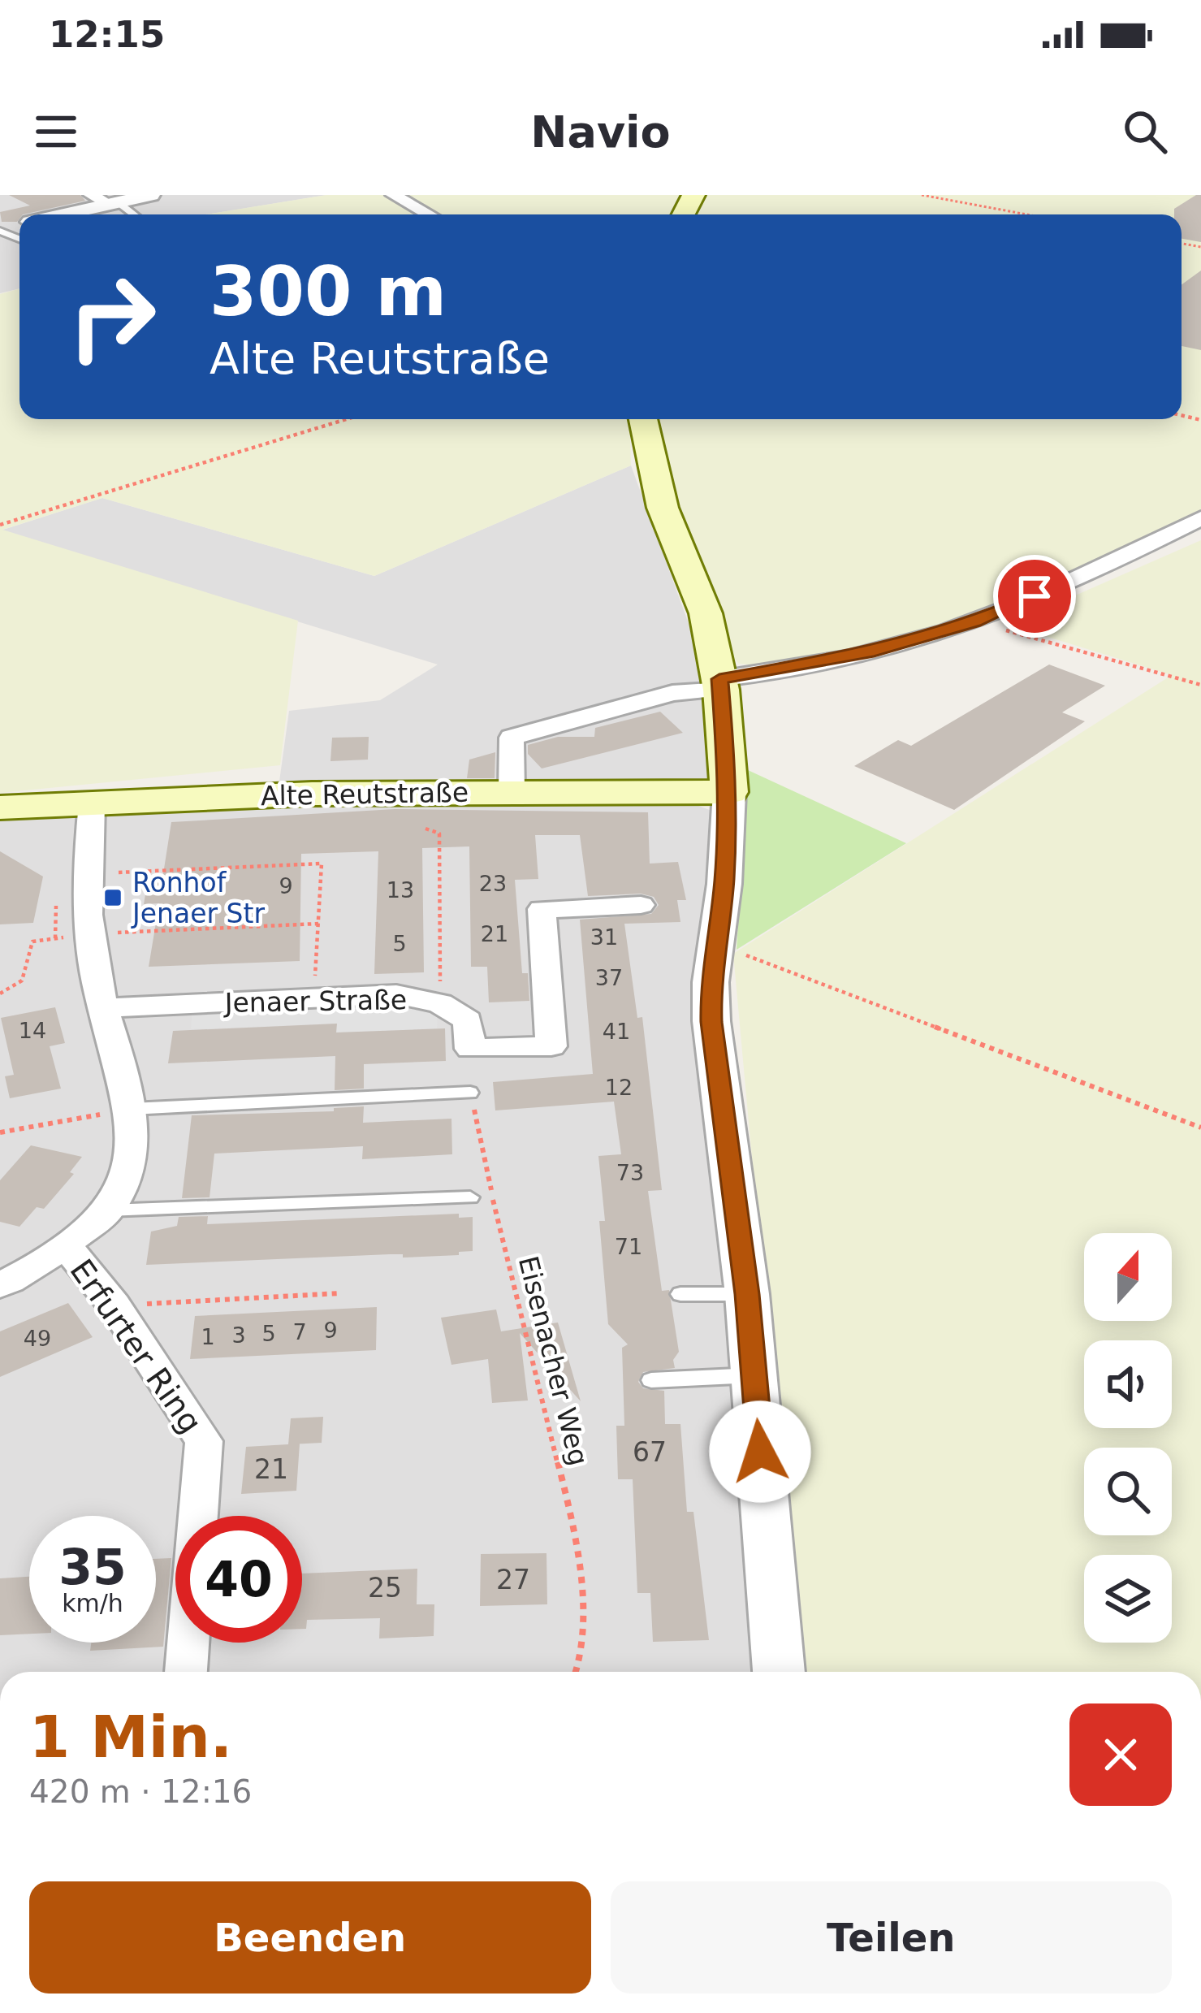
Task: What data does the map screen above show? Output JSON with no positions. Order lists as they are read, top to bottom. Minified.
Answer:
{"streets":{"main road":["Alte Reutstraße"],"street":["Jenaer Straße","Erfurter Ring"],"path":["Eisenacher Weg"]},"places":{"transit":["Ronhof Jenaer Str"]},"house_numbers":["23","9","13","21","31","5","37","14","41","12","73","71","9","7","5","3","1","49","67","21","27","25"],"north":"top","page":{"status":"12:15","header":"Navio","turn":["300 m","Alte Reutstraße"],"speed":"35 km/h","limit":"40","heading":["1 Min.","420 m · 12:16"],"buttons":["Beenden","Teilen"]}}
